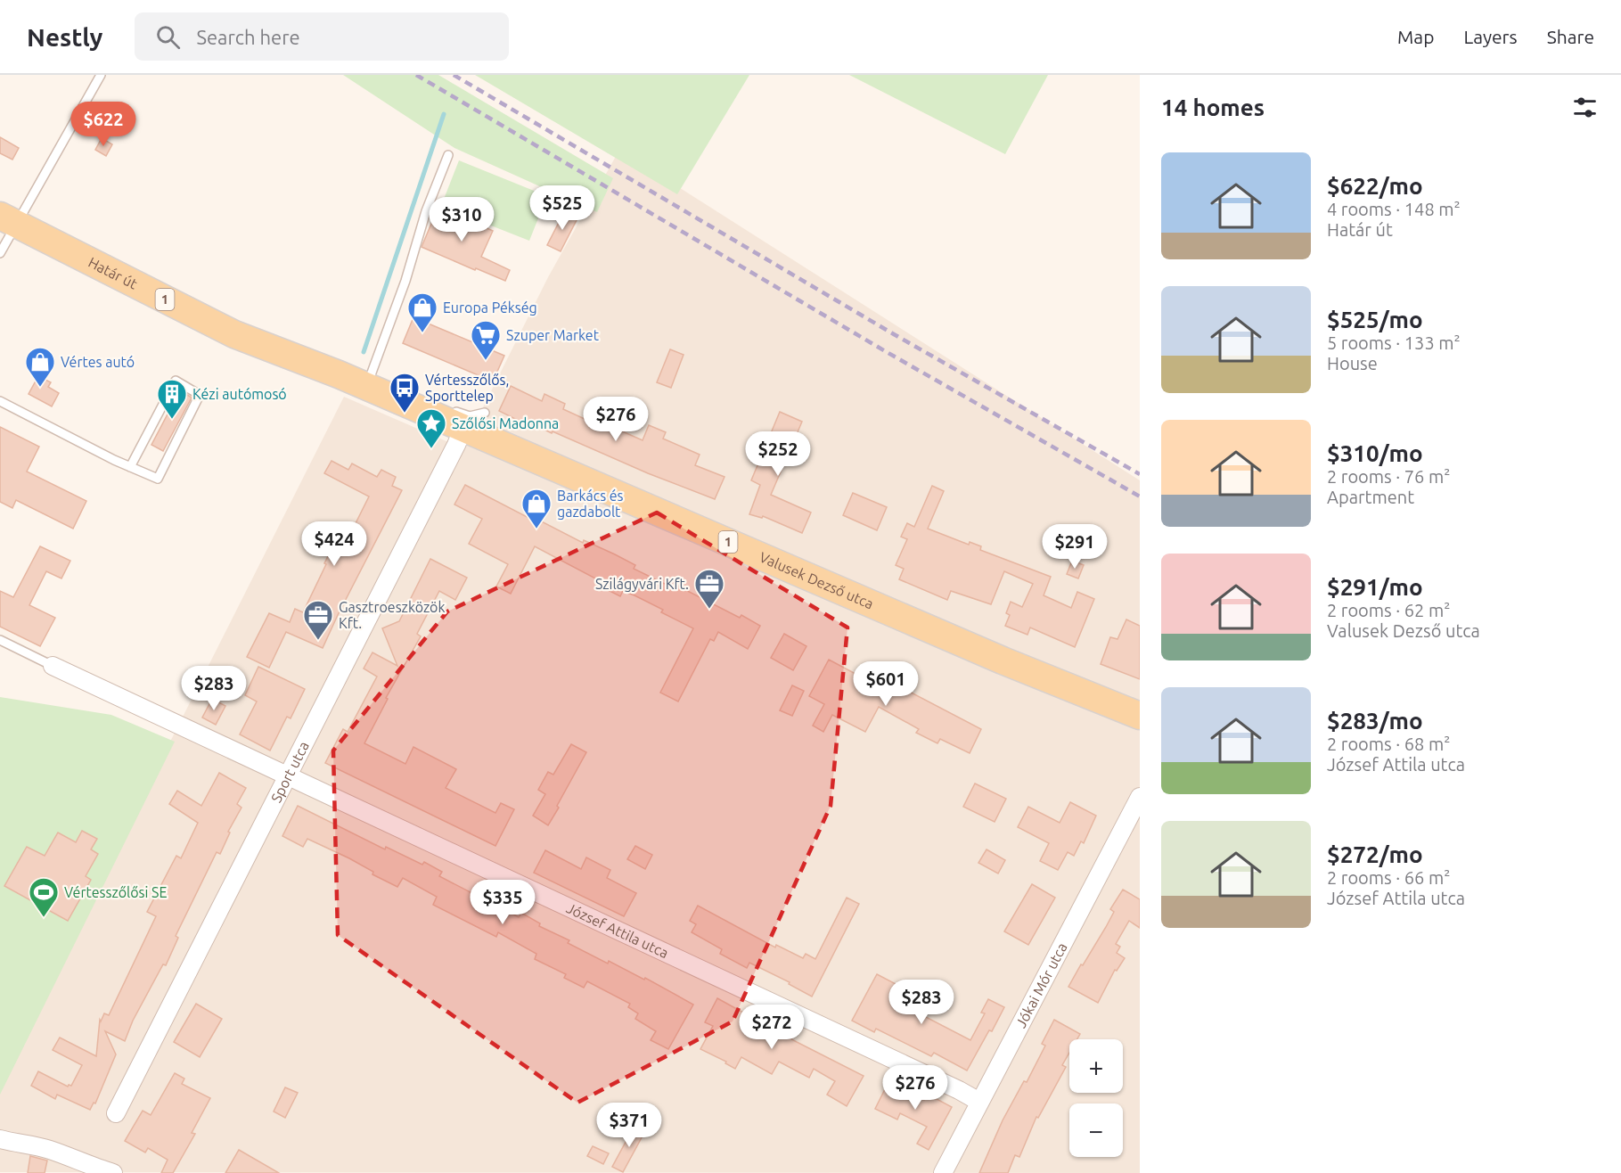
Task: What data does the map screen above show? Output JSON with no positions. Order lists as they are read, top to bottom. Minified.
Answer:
{"streets":{"main road":["Határ út","1","Valusek Dezső utca"],"street":["Sport utca","József Attila utca","Jókai Mór utca"]},"crossings":[["Határ út","Valusek Dezső utca"],["Valusek Dezső utca","Sport utca"],["Sport utca","József Attila utca"],["József Attila utca","Jókai Mór utca"]],"places":{"shop":["Europa Pékség","Vértes autó","Barkács és gazdabolt"],"supermarket":["Szuper Market"],"bus stop":["Vértesszőlős, Sporttelep"],"building":["Kézi autómosó"],"place":["Szőlősi Madonna"],"office":["Szilágyvári Kft.","Gasztroeszközök Kft."],"sports":["Vértesszőlősi SE"]},"page":{"header":"Nestly","search":"Search here","nav":["Map","Layers","Share"],"heading":"14 homes","price":["$622","$525","$310","$276","$252","$424","$291","$601","$283","$335","$283","$272","$276","$371"],"list":[{"name":"$622/mo","note":"4 rooms · 148 m² · Határ út"},{"name":"$525/mo","note":"5 rooms · 133 m² · House"},{"name":"$310/mo","note":"2 rooms · 76 m² · Apartment"},{"name":"$291/mo","note":"2 rooms · 62 m² · Valusek Dezső utca"},{"name":"$283/mo","note":"2 rooms · 68 m² · József Attila utca"},{"name":"$272/mo","note":"2 rooms · 66 m² · József Attila utca"}],"map_buttons":["+","−"]}}
